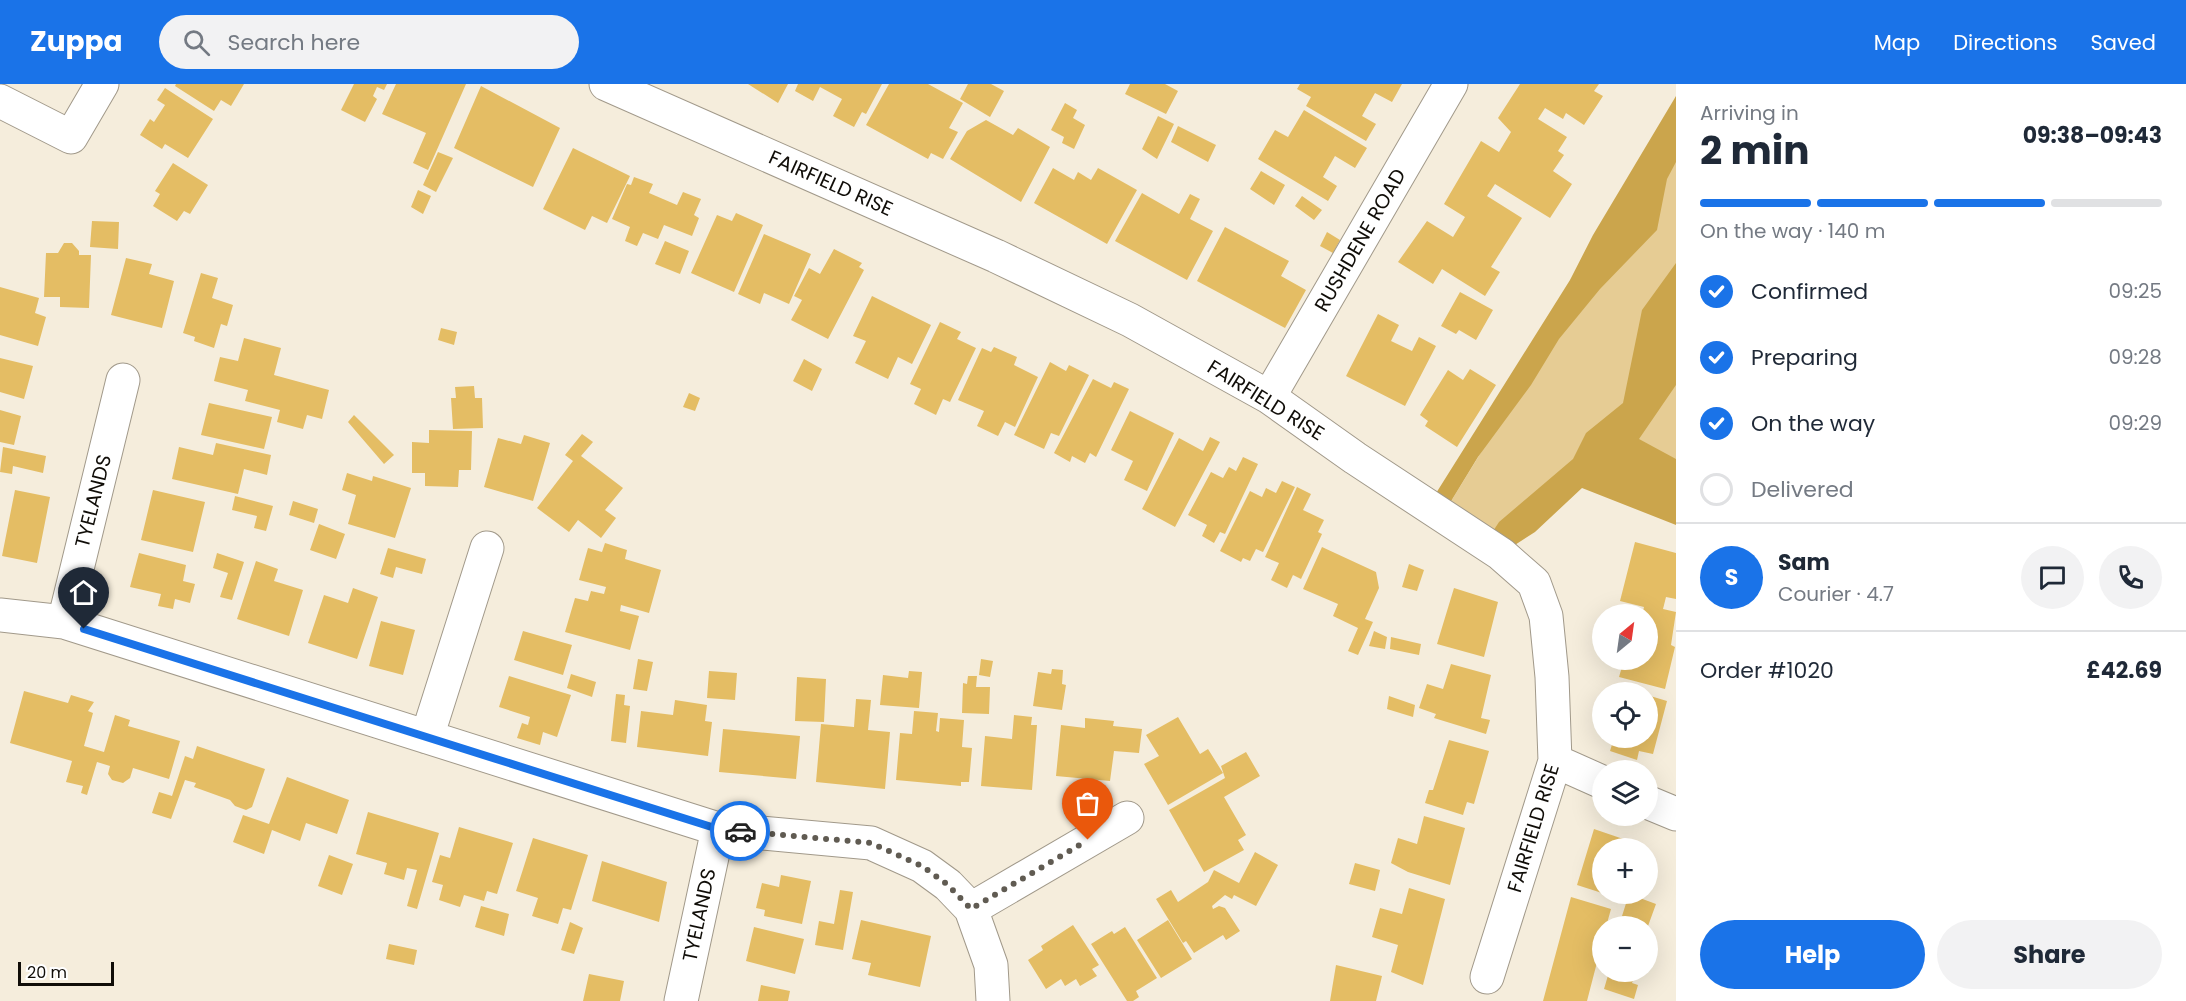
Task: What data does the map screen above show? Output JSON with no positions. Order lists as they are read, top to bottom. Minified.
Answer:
{"streets":{"street":["FAIRFIELD RISE","RUSHDENE ROAD","TYELANDS"]},"crossings":[["FAIRFIELD RISE","RUSHDENE ROAD"]],"scale_bar":"20 m","north":"top right","page":{"header":"Zuppa","search":"Search here","nav":["Map","Directions","Saved"],"heading":["2 min","Arriving in","09:38–09:43"],"panel":["Sam","Courier · 4.7","Order #1020","£42.69"],"bar":"On the way · 140 m","list":[["Confirmed","09:25"],["Preparing","09:28"],["On the way","09:29"],"Delivered"],"round":"S","map_buttons":["+","−"],"buttons":["Help","Share"],"scale":"20 m"}}
